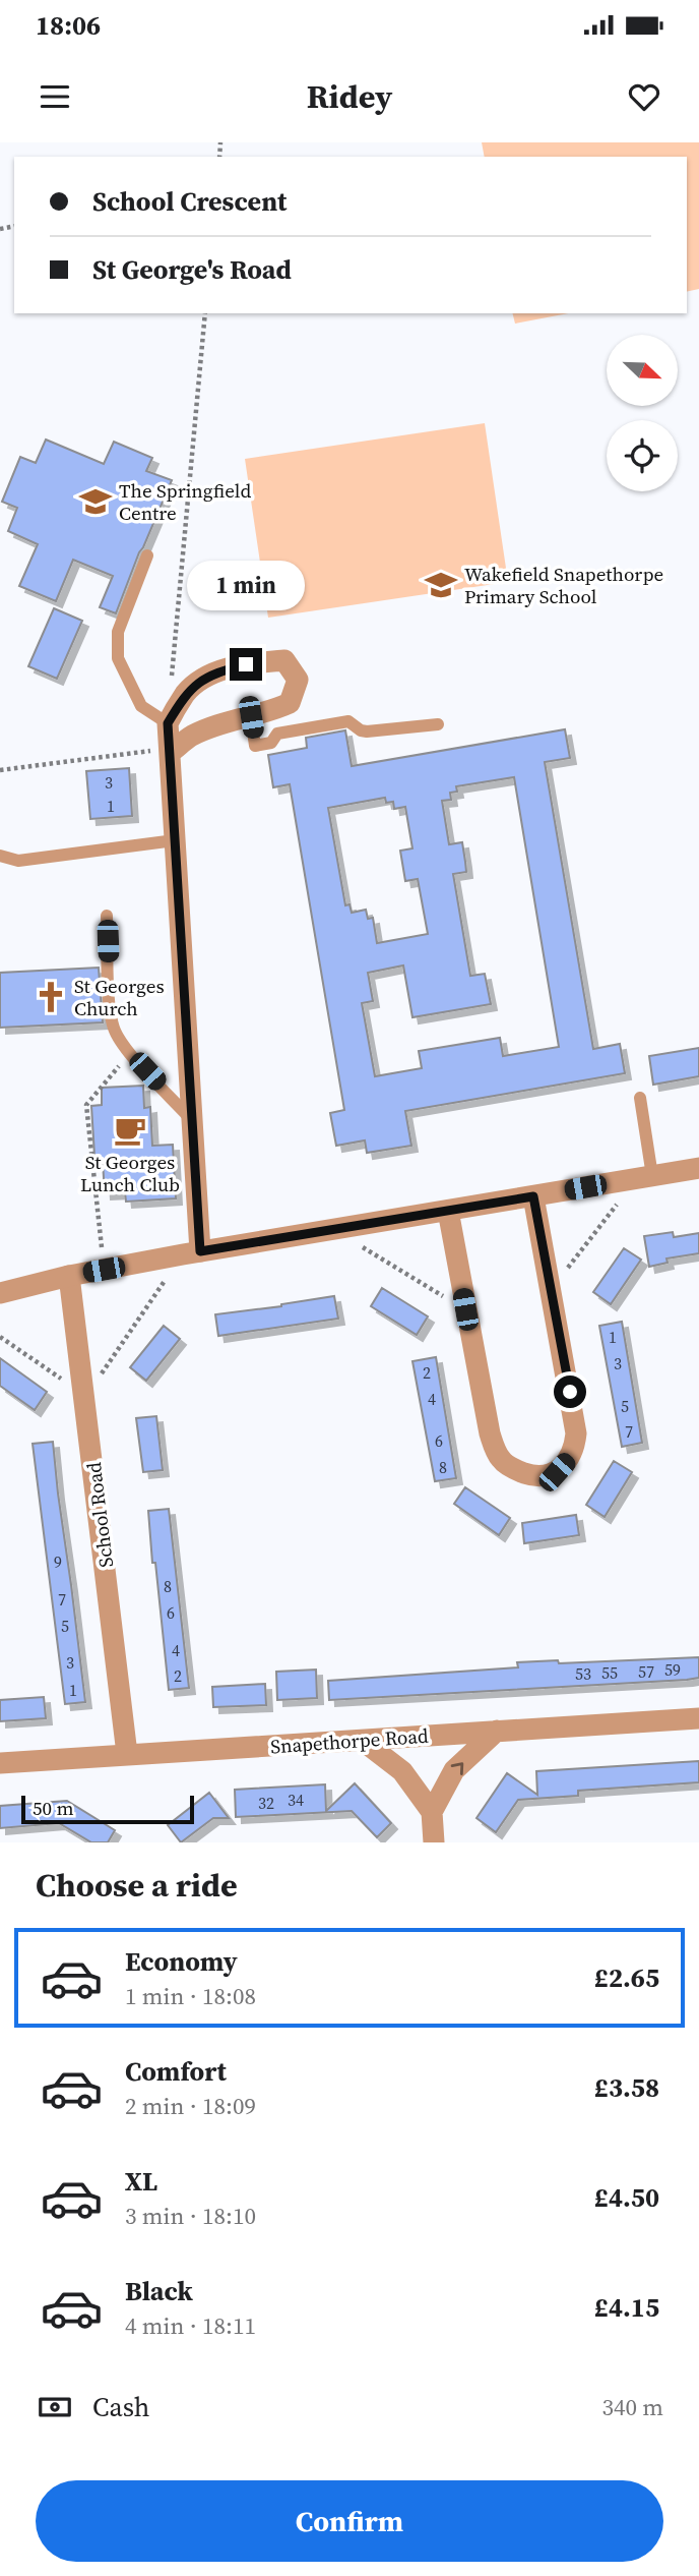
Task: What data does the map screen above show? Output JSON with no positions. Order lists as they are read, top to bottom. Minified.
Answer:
{"streets":{"street":["School Road","Snapethorpe Road"]},"crossings":[["School Road","Snapethorpe Road"]],"places":{"school or university":["The Springfield Centre","Wakefield Snapethorpe Primary School"],"church":["St Georges Church"],"cafe":["St Georges Lunch Club"]},"house_numbers":["3","1","1","3","2","4","5","7","6","8","9","8","7","6","5","4","3","59","57","55","53","2","1","34","32"],"scale_bar":"50 m","north":"bottom right","page":{"status":"18:06","header":"Ridey","banner":["School Crescent","St George's Road"],"bubble":"1 min","scale":"50 m","heading":"Choose a ride","list":[{"name":"Economy","note":"1 min · 18:08","value":"£2.65"},{"name":"Comfort","note":"2 min · 18:09","value":"£3.58"},{"name":"XL","note":"3 min · 18:10","value":"£4.50"},{"name":"Black","note":"4 min · 18:11","value":"£4.15"}],"pay":["Cash","340 m"],"buttons":"Confirm"}}
